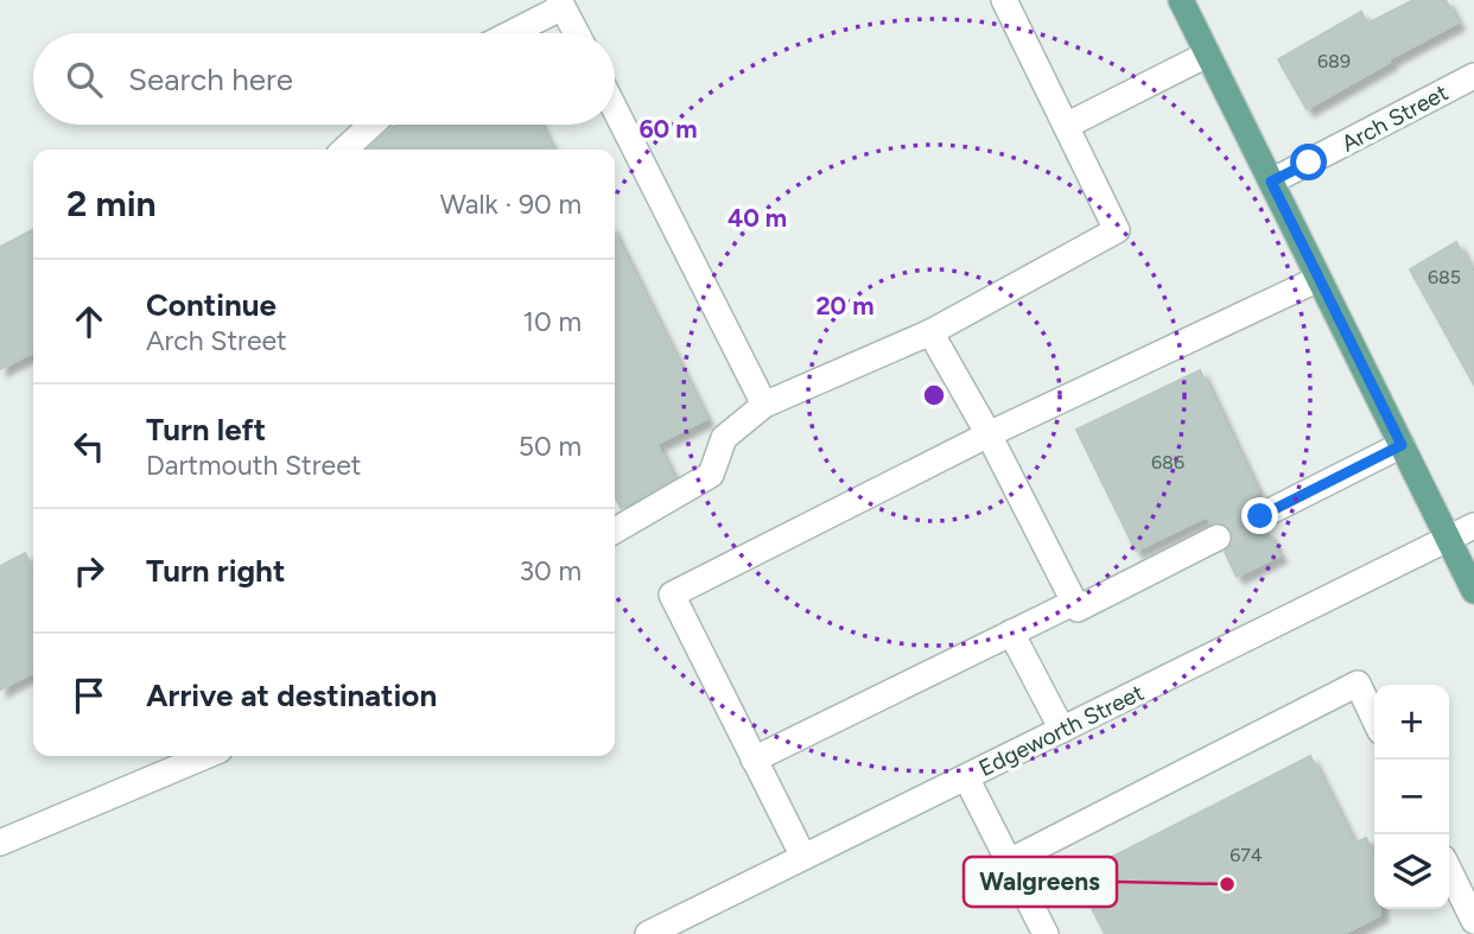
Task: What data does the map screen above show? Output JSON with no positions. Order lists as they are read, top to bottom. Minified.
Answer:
{"streets":{"street":["Arch Street","Edgeworth Street"]},"places":["Walgreens"],"house_numbers":["689","685","686","674"],"page":{"search":"Search here","heading":["2 min","Walk · 90 m"],"list":[["Continue","Arch Street","10 m"],["Turn left","Dartmouth Street","50 m"],["Turn right","30 m"],"Arrive at destination"],"map_buttons":["+","−"]},"rings":["60 m","40 m","20 m"]}
